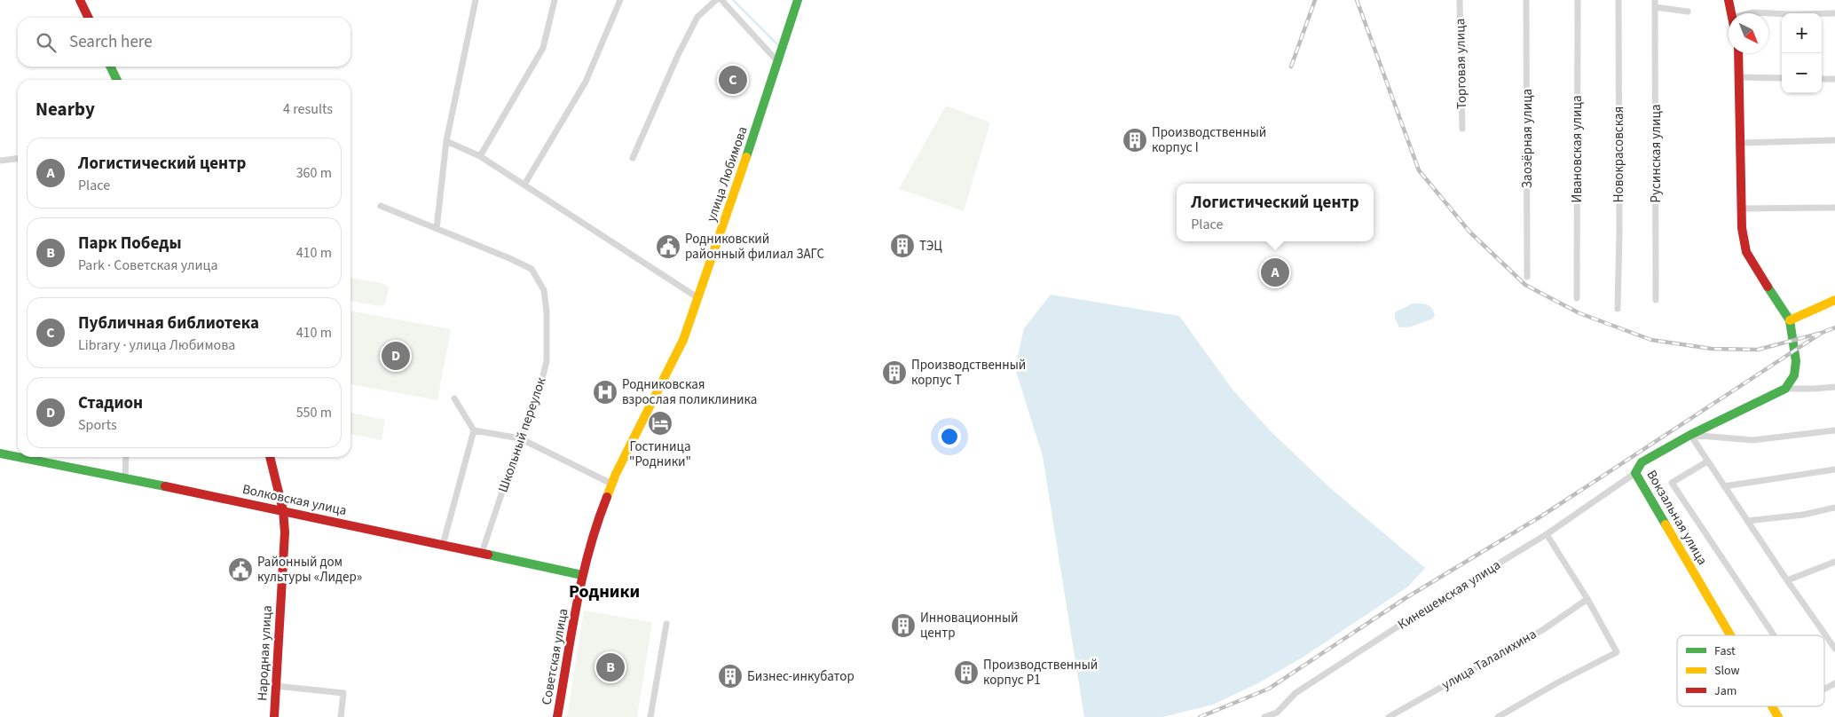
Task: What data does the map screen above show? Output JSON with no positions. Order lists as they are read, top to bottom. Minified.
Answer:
{"streets":{"main road":["улица Любимова","Волковская улица","Вокзальная улица","Народная улица","Советская улица"],"street":["Торговая улица","Заозёрная улица","Ивановская улица","Русинская улица","Новокрасовская","Школьный переулок","Кинешемская улица","улица Талалихина"]},"crossings":[["улица Любимова","Волковская улица"],["улица Любимова","Советская улица"],["Школьный переулок","Волковская улица"],["Волковская улица","Народная улица"],["Волковская улица","Советская улица"],["Вокзальная улица","Кинешемская улица"]],"districts":["Родники"],"places":{"building":["Производственный корпус I","ТЭЦ","Производственный корпус T","Инновационный центр","Производственный корпус P1","Бизнес-инкубатор"],"public building":["Родниковский районный филиал ЗАГС","Районный дом культуры «Лидер»"],"hospital":["Родниковская взрослая поликлиника"],"hotel":["Гостиница \"Родники\""]},"legend":["Fast","Slow","Jam"],"north":"bottom right","page":{"map_buttons":["+","−"],"search":"Search here","pins":["C","A","D","B"],"heading":["Nearby","4 results"],"list":[{"mark":"A","name":"Логистический центр","note":"Place","value":"360 m"},{"mark":"B","name":"Парк Победы","note":"Park · Советская улица","value":"410 m"},{"mark":"C","name":"Публичная библиотека","note":"Library · улица Любимова","value":"410 m"},{"mark":"D","name":"Стадион","note":"Sports","value":"550 m"}],"popup":["Логистический центр","Place"]}}
